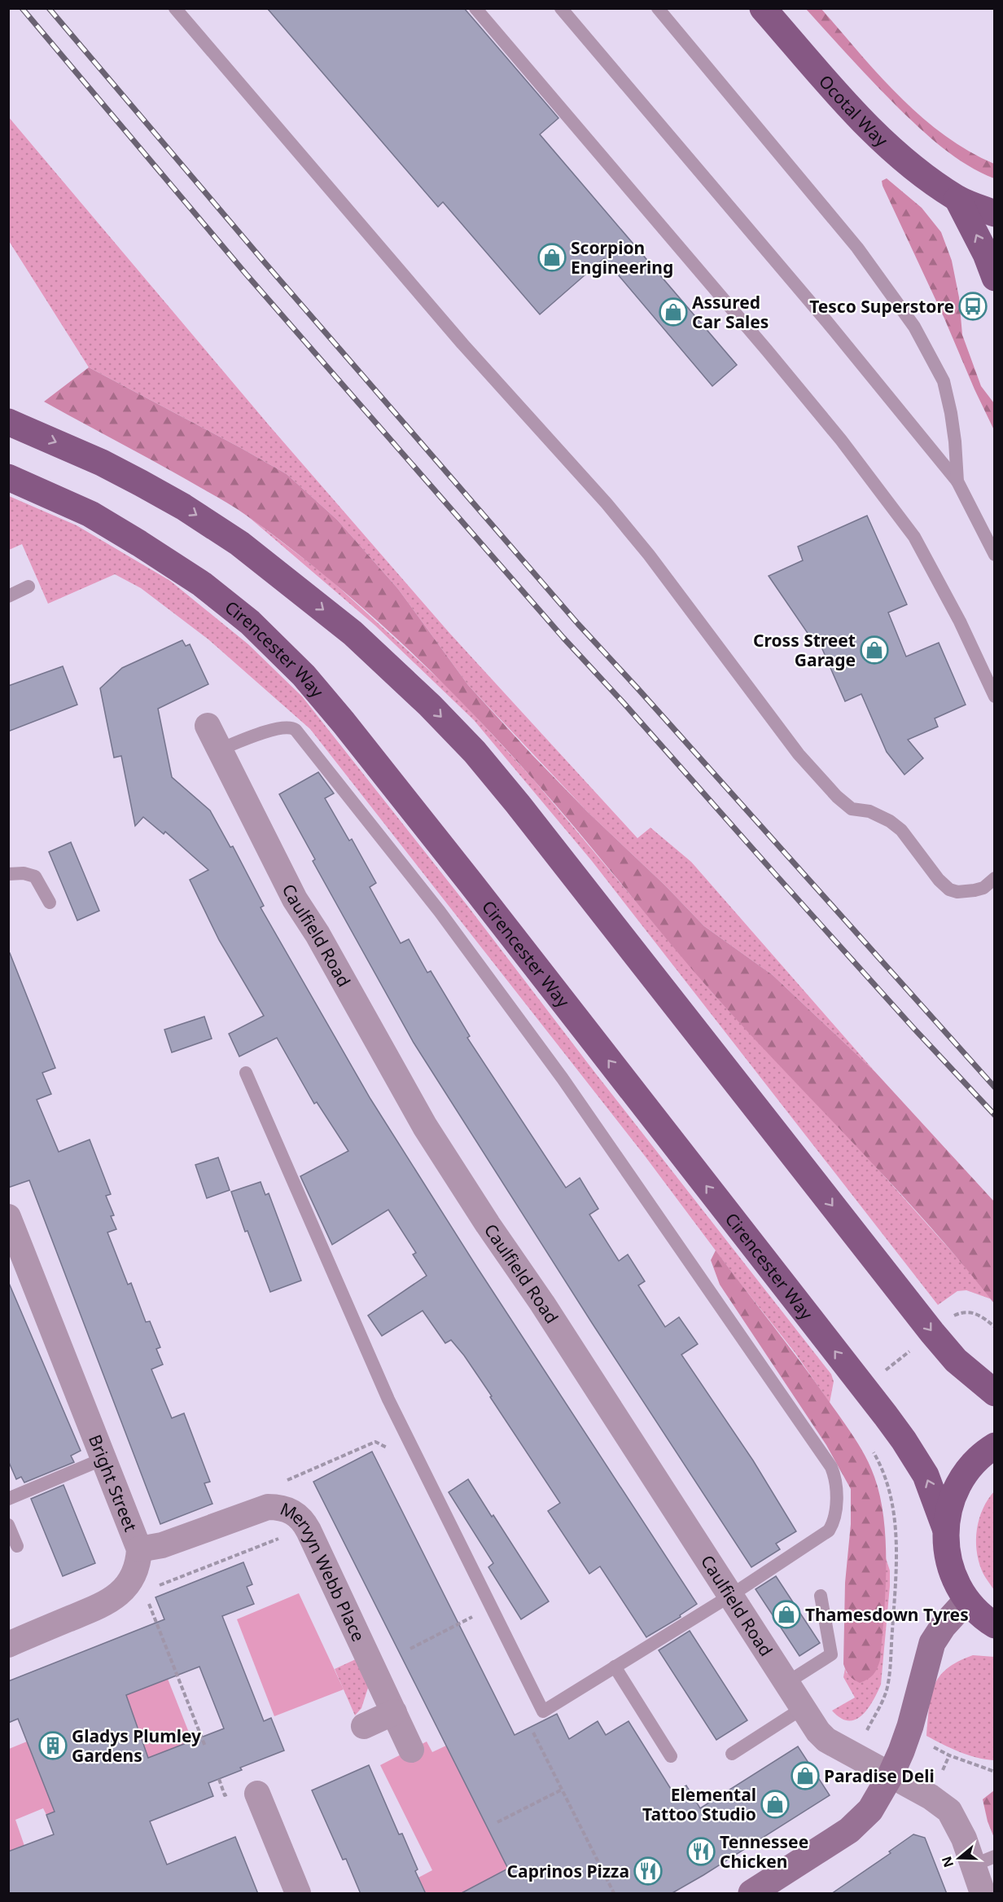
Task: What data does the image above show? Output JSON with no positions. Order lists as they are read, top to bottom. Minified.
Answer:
{"streets":{"main road":["Ocotal Way","Cirencester Way"],"street":["Caulfield Road","Bright Street","Mervyn Webb Place"]},"crossings":[["Bright Street","Mervyn Webb Place"]],"places":{"shop":["Scorpion Engineering","Assured Car Sales","Cross Street Garage","Thamesdown Tyres","Paradise Deli","Elemental Tattoo Studio"],"bus stop":["Tesco Superstore"],"building":["Gladys Plumley Gardens"],"restaurant":["Tennessee Chicken","Caprinos Pizza"]},"north":"left"}
